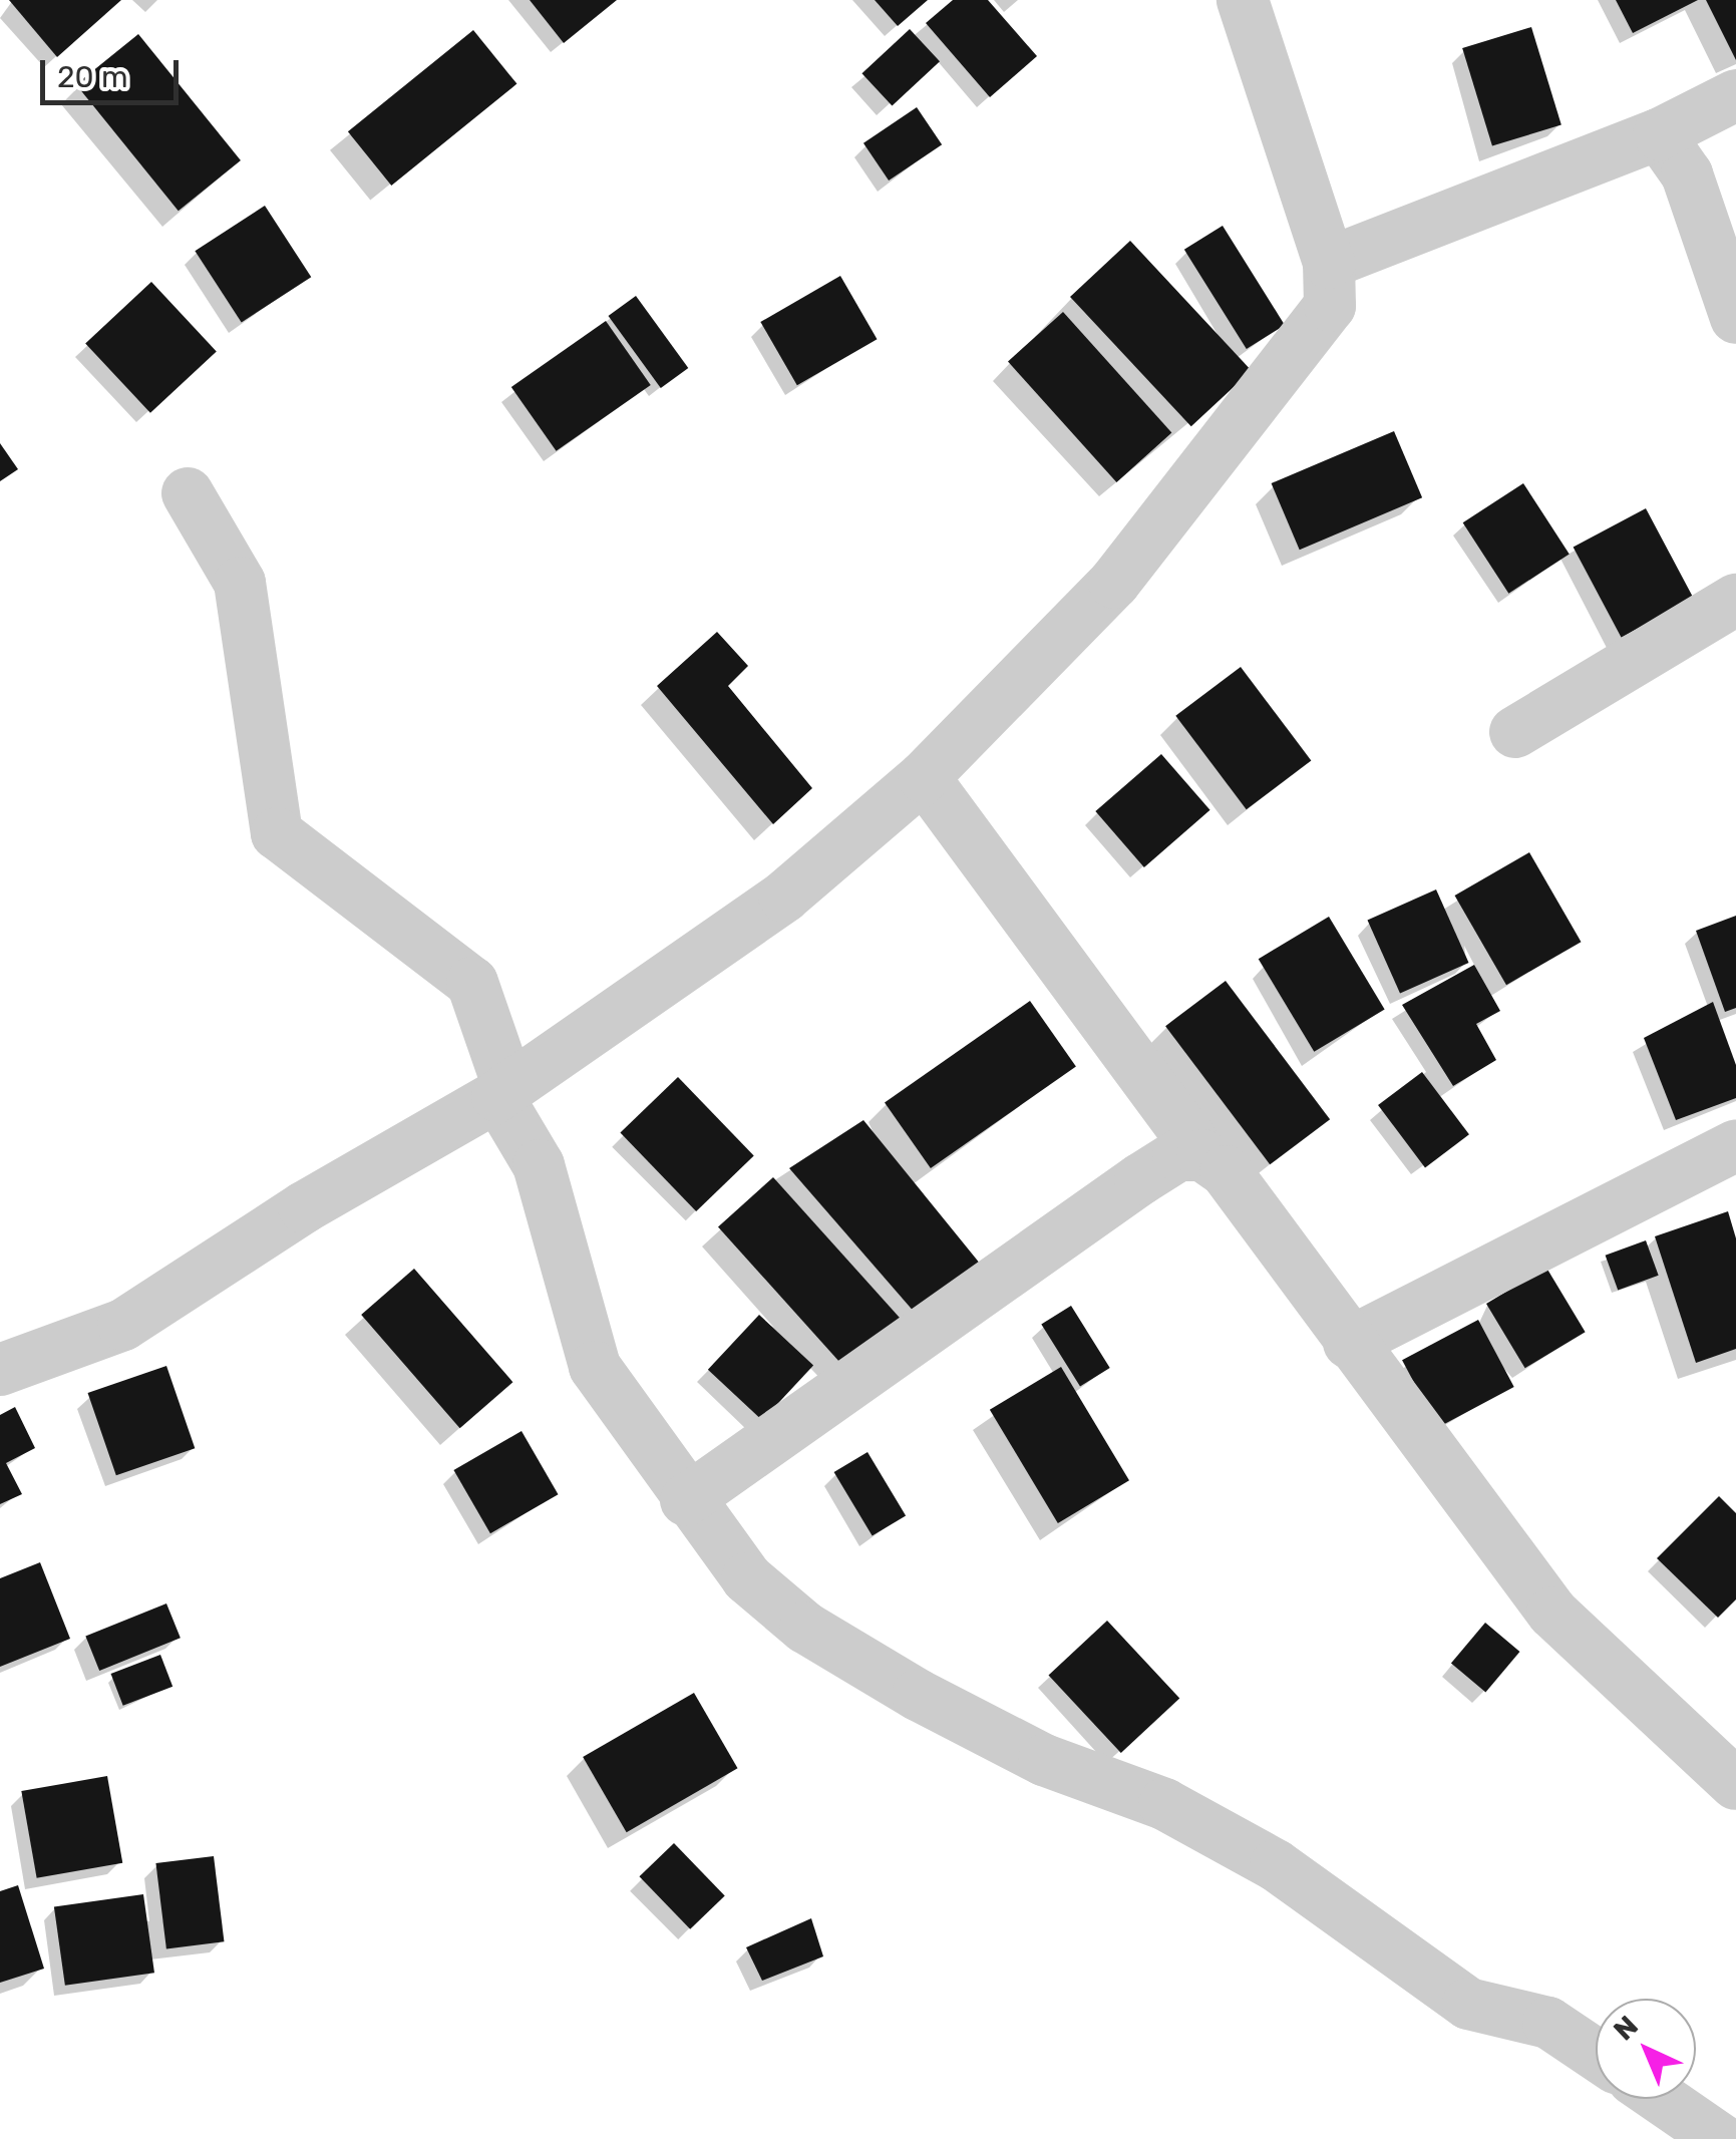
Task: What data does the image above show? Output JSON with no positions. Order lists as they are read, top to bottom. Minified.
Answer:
{"scale_bar":"20 m","north":"top left"}
